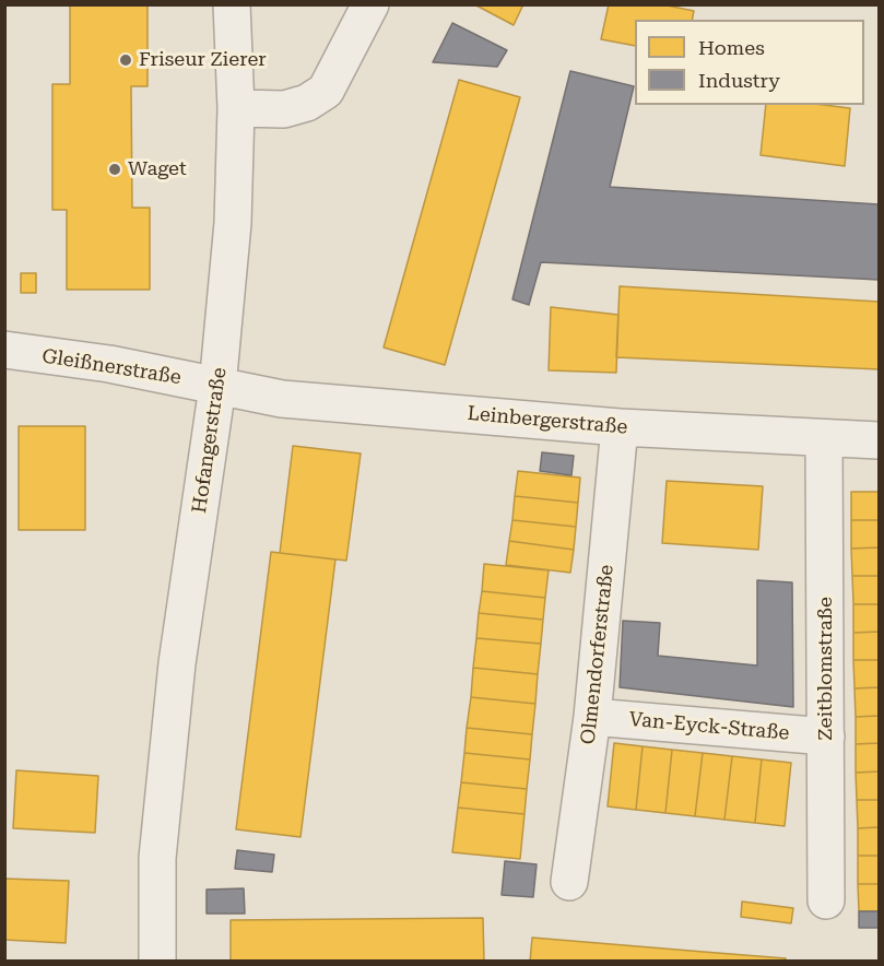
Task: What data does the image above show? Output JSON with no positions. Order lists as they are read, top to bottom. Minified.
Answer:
{"streets":{"street":["Gleißnerstraße","Leinbergerstraße","Hofangerstraße","Olmendorferstraße","Zeitblomstraße","Van-Eyck-Straße"]},"crossings":[["Gleißnerstraße","Leinbergerstraße"],["Gleißnerstraße","Hofangerstraße"],["Leinbergerstraße","Hofangerstraße"],["Leinbergerstraße","Olmendorferstraße"],["Leinbergerstraße","Zeitblomstraße"],["Olmendorferstraße","Van-Eyck-Straße"],["Zeitblomstraße","Van-Eyck-Straße"]],"places":["Friseur Zierer","Waget"],"legend":["Homes","Industry"]}
